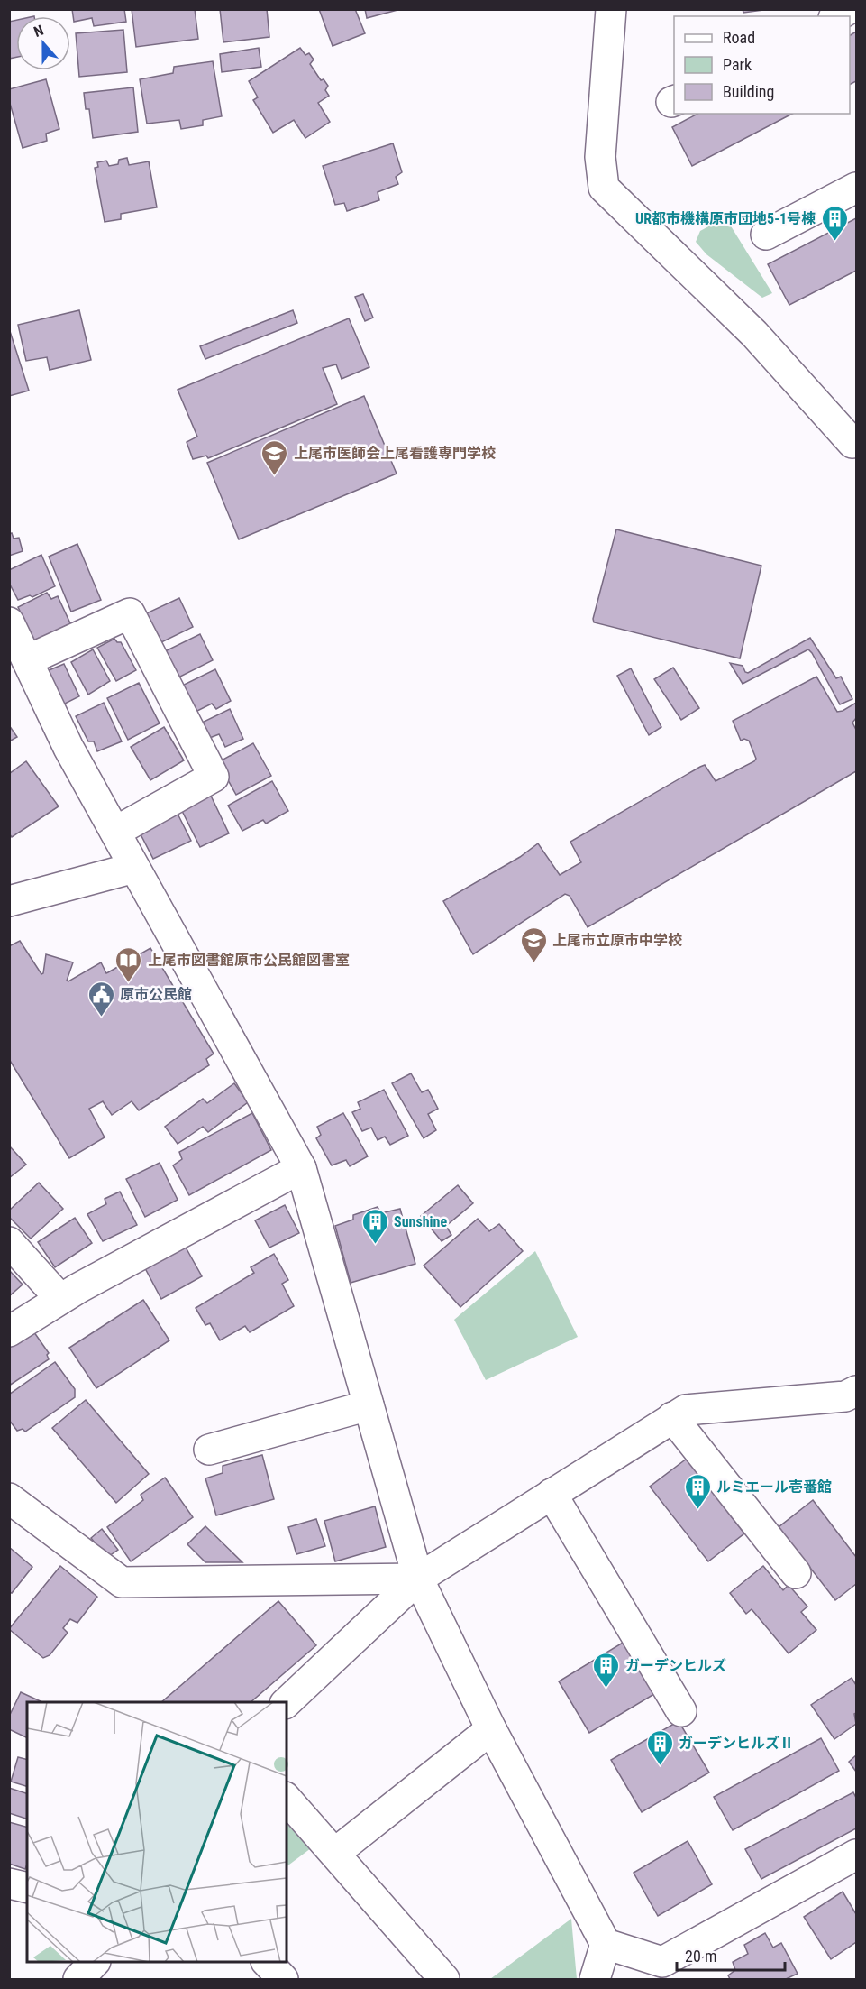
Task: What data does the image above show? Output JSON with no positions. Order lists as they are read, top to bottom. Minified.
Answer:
{"places":{"building":["UR都市機構原市団地5-1号棟","Sunshine","ルミエール壱番館","ガーデンヒルズ","ガーデンヒルズⅡ"],"school or university":["上尾市医師会上尾看護専門学校","上尾市立原市中学校"],"library":["上尾市図書館原市公民館図書室"],"public building":["原市公民館"]},"legend":["Road","Park","Building"],"scale_bar":"20 m","north":"top"}
